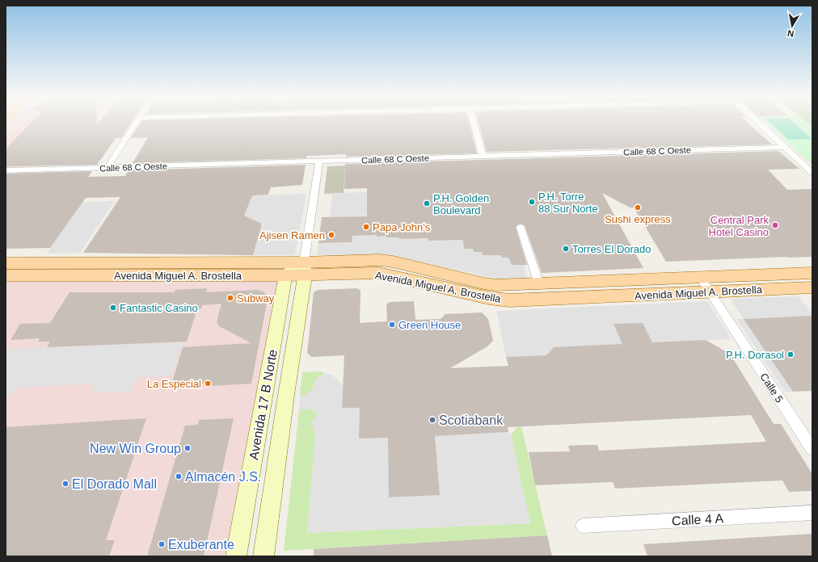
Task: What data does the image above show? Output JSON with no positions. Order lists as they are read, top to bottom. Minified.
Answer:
{"streets":{"main road":["Avenida Miguel A. Brostella"],"street":["Calle 68 C Oeste","Calle 5","Avenida 17 B Norte","Calle 4 A"]},"crossings":[["Calle 68 C Oeste","Avenida 17 B Norte"],["Avenida Miguel A. Brostella","Calle 5"],["Avenida Miguel A. Brostella","Avenida 17 B Norte"]],"places":["P.H. Torre 88 Sur Norte","P.H. Golden Boulevard","Sushi express","Central Park Hotel Casino","Papa John's","Ajisen Ramen","Torres El Dorado","Subway","Fantastic Casino","Green House","P.H. Dorasol","La Especial","Scotiabank","New Win Group","Almacén J.S.","El Dorado Mall","Exuberante"],"north":"bottom"}
